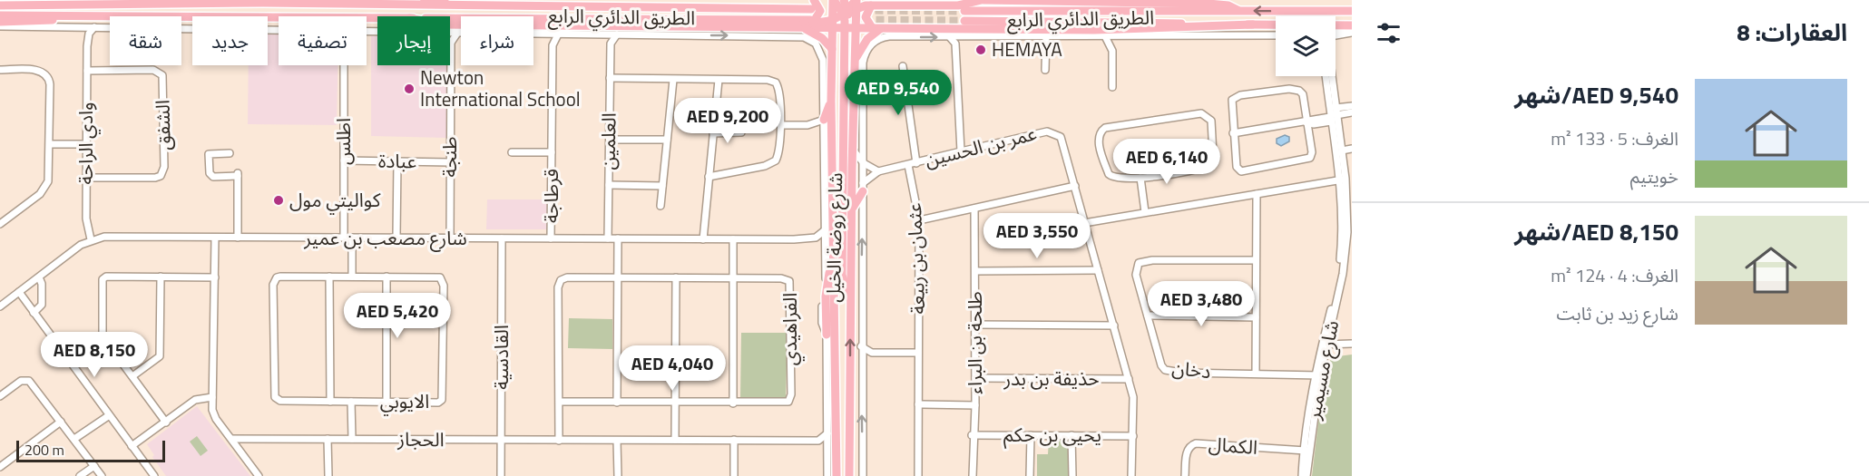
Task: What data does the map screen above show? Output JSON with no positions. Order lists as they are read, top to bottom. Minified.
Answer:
{"streets":{"main road":["الطريق الدائري الرابع","شارع روضة الخيل"],"street":["الشفق","اطلس","العلمين","وادي الراحة","عمر بن الحسين","طنجة","عبادة","قرطاجة","شارع مصعب بن عمير","عثمان بن ربيعة","الفراهيدي","طلحة بن البراء","القادسية","دخان","شارع مسيمير","حذيفة بن بدر","الايوبي","يحيى بن حكم","الحجاز","الكمال"]},"crossings":[["الطريق الدائري الرابع","وادي الراحة"],["الطريق الدائري الرابع","قرطاجة"],["الطريق الدائري الرابع","شارع روضة الخيل"],["الشفق","وادي الراحة"],["اطلس","عبادة"],["اطلس","شارع مصعب بن عمير"],["العلمين","شارع مصعب بن عمير"],["وادي الراحة","شارع مصعب بن عمير"],["عمر بن الحسين","شارع روضة الخيل"],["عمر بن الحسين","عثمان بن ربيعة"],["عمر بن الحسين","حذيفة بن بدر"],["عمر بن الحسين","يحيى بن حكم"],["طنجة","عبادة"],["طنجة","شارع مصعب بن عمير"],["قرطاجة","شارع مصعب بن عمير"],["شارع روضة الخيل","شارع مصعب بن عمير"],["شارع مصعب بن عمير","القادسية"],["الفراهيدي","الحجاز"],["طلحة بن البراء","حذيفة بن بدر"],["طلحة بن البراء","يحيى بن حكم"],["القادسية","الحجاز"],["دخان","شارع مسيمير"],["شارع مسيمير","الكمال"],["الايوبي","الحجاز"]],"places":["HEMAYA","Newton International School","كواليتي مول"],"scale_bar":"200 m","page":{"heading":"العقارات: 8","chip":["شراء","إيجار","تصفية","جديد","شقة"],"list":[{"name":"AED 9,540/شهر","note":"الغرف: 5 · 133 m² · خويتيم"},{"name":"AED 8,150/شهر","note":"الغرف: 4 · 124 m² · شارع زيد بن ثابت"}],"price":["AED 9,540","AED 9,200","AED 6,140","AED 3,550","AED 3,480","AED 5,420","AED 8,150","AED 4,040"],"scale":"200 m"}}
